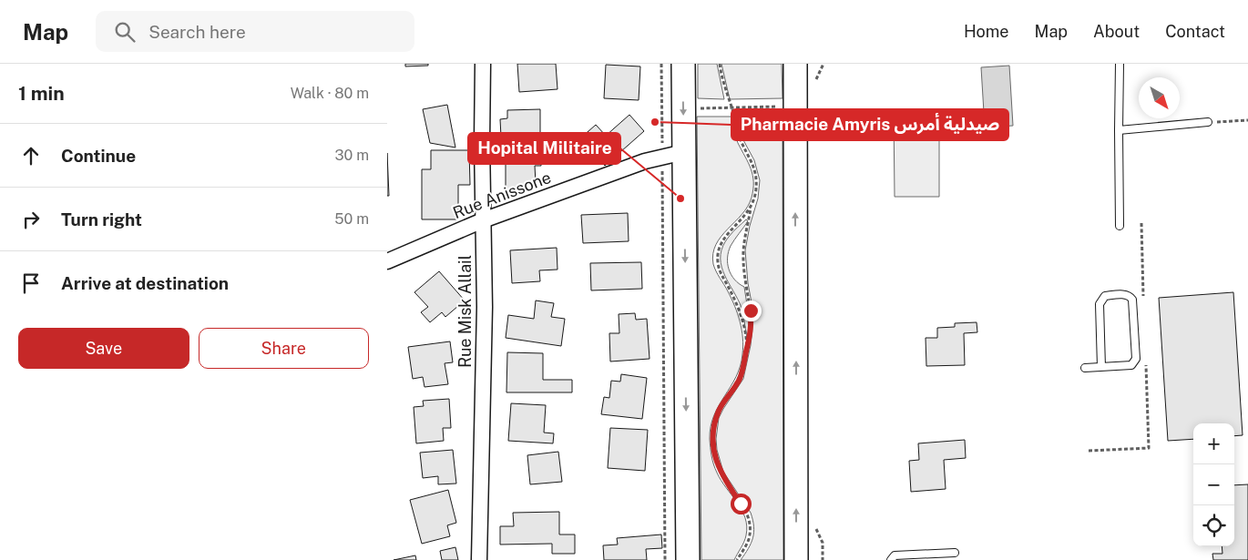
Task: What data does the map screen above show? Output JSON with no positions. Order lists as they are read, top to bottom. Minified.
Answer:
{"streets":{"street":["Rue Anissone","Rue Misk Allail"]},"crossings":[["Rue Anissone","Rue Misk Allail"]],"places":["Pharmacie Amyris صيدلية أمرس","Hopital Militaire"],"north":"bottom right","page":{"header":"Map","search":"Search here","nav":["Home","Map","About","Contact"],"heading":["1 min","Walk · 80 m"],"list":[["Continue","30 m"],["Turn right","50 m"],"Arrive at destination"],"buttons":["Save","Share"],"map_buttons":["+","−"]}}
